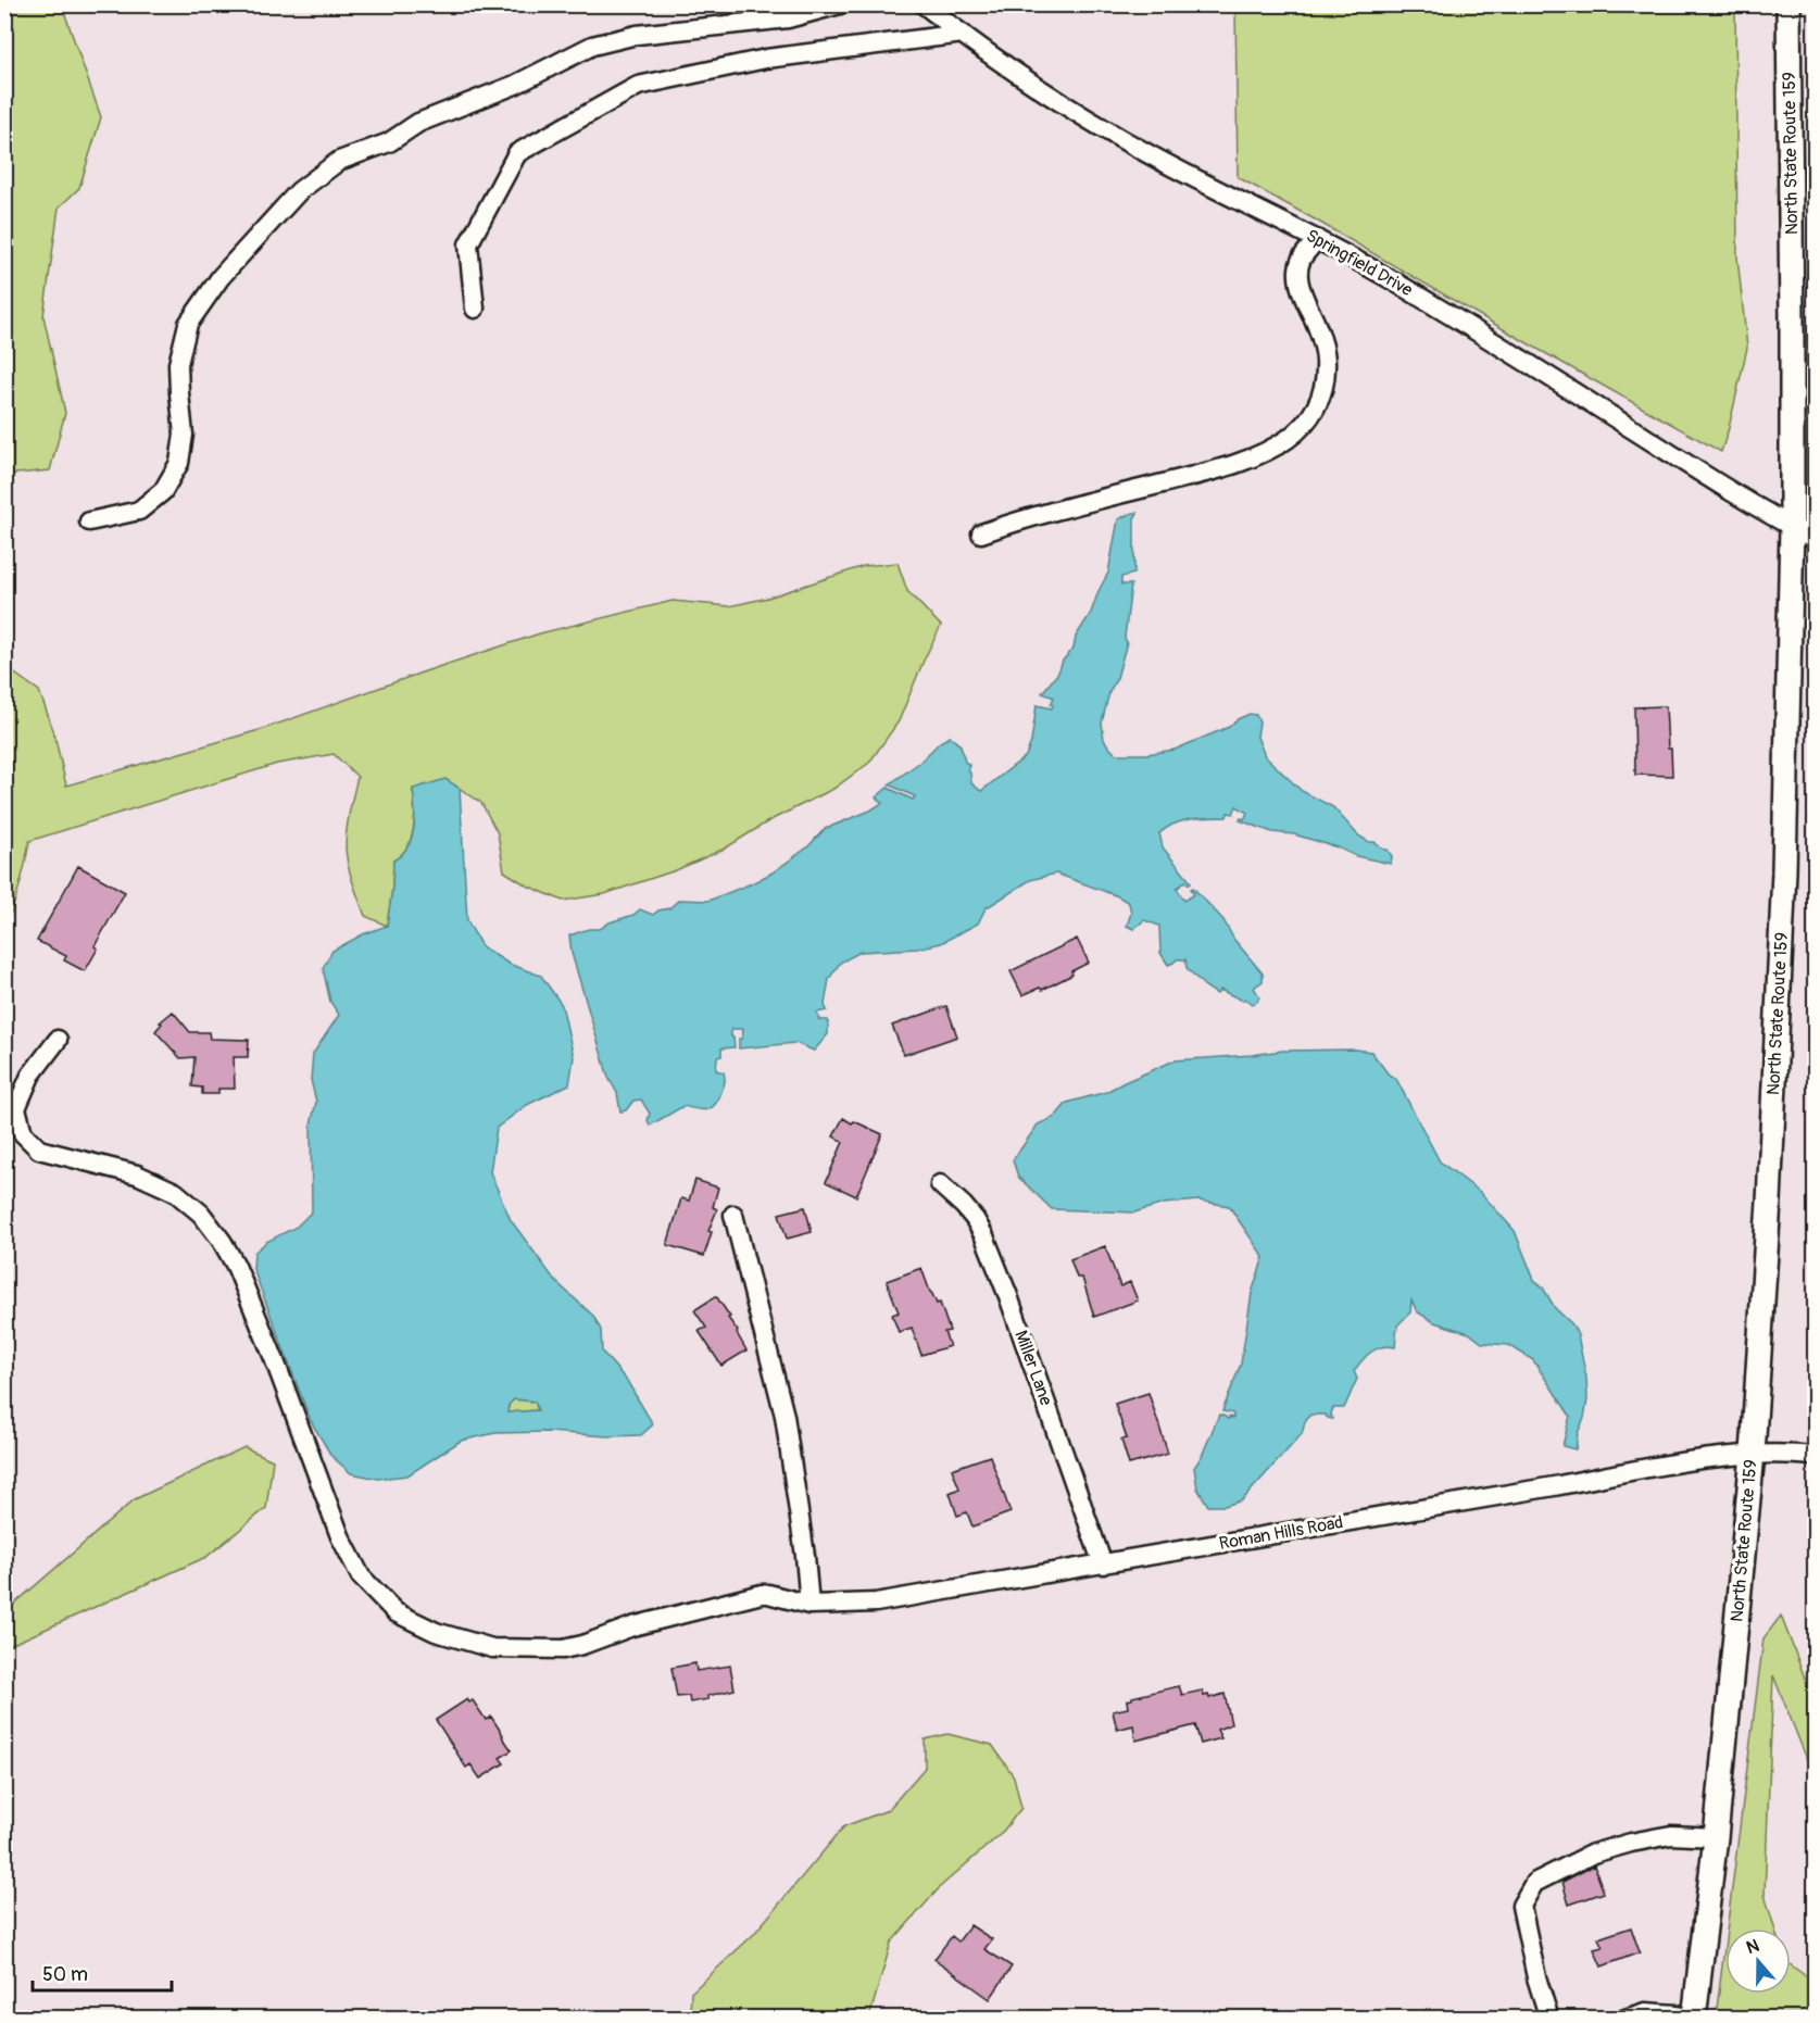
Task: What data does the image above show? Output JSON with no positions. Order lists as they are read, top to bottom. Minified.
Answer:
{"streets":{"main road":["North State Route 159"],"street":["Springfield Drive","Miller Lane","Roman Hills Road"]},"crossings":[["North State Route 159","Springfield Drive"],["North State Route 159","Roman Hills Road"],["Miller Lane","Roman Hills Road"]],"scale_bar":"50 m","north":"top"}
